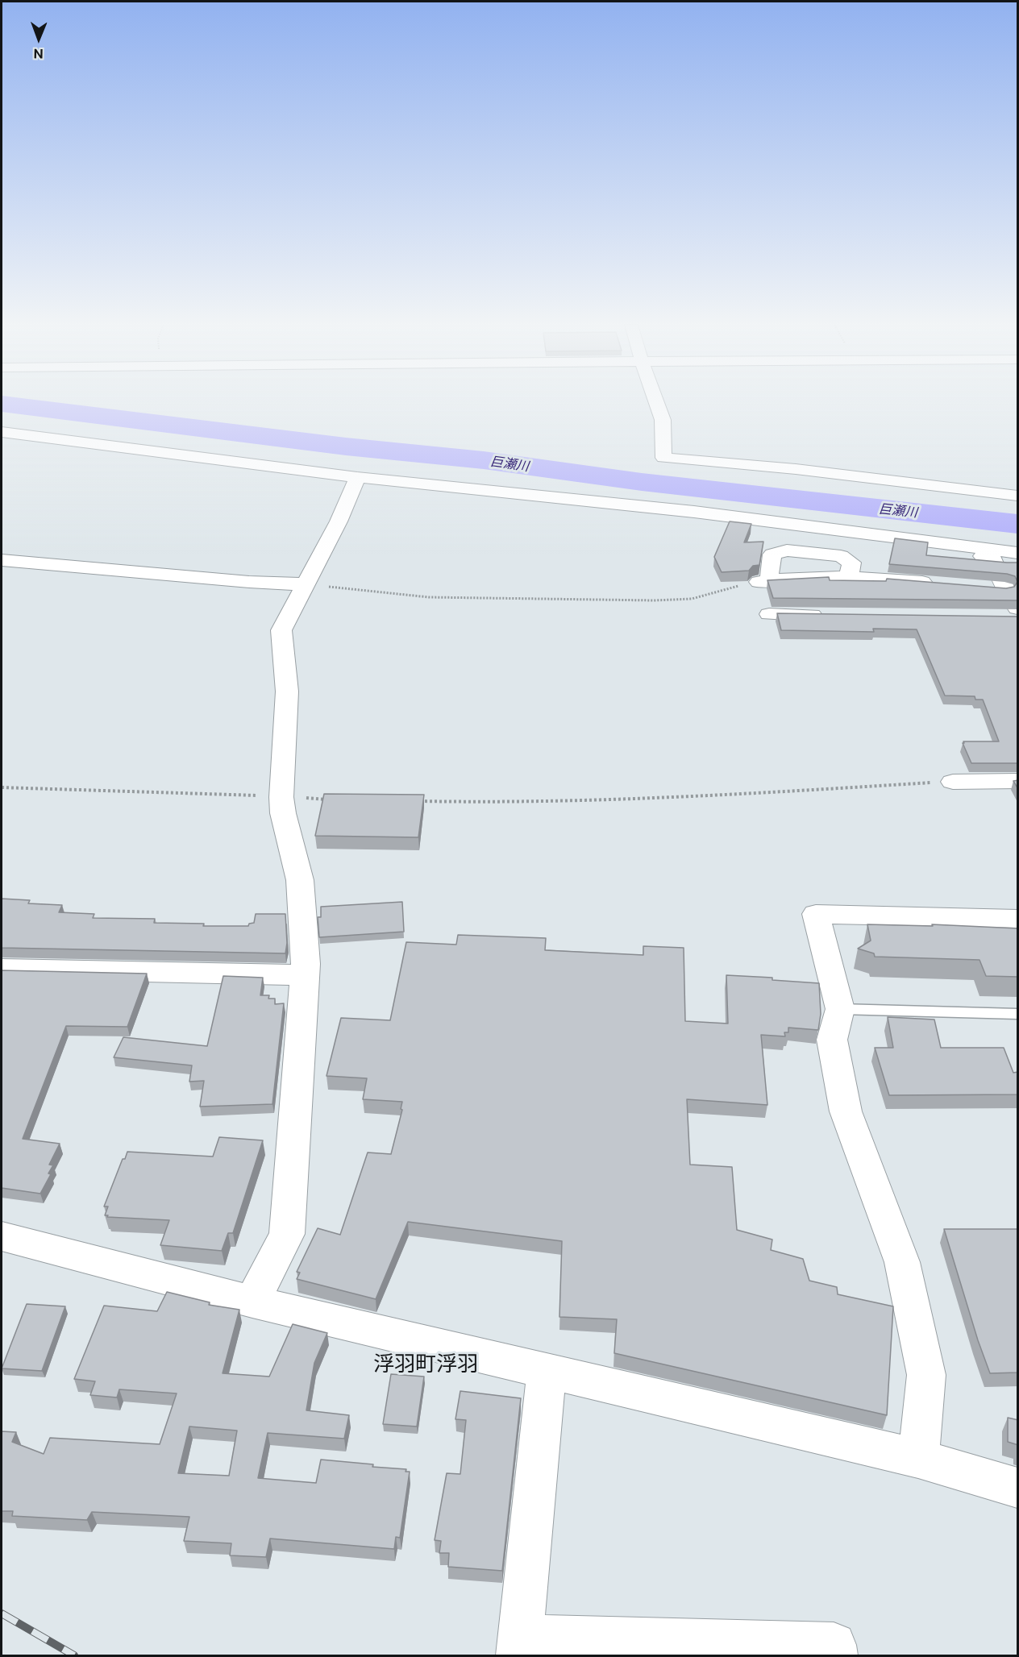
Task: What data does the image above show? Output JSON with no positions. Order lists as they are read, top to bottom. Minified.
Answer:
{"districts":["浮羽町浮羽"],"water":["巨瀬川"],"north":"bottom"}
